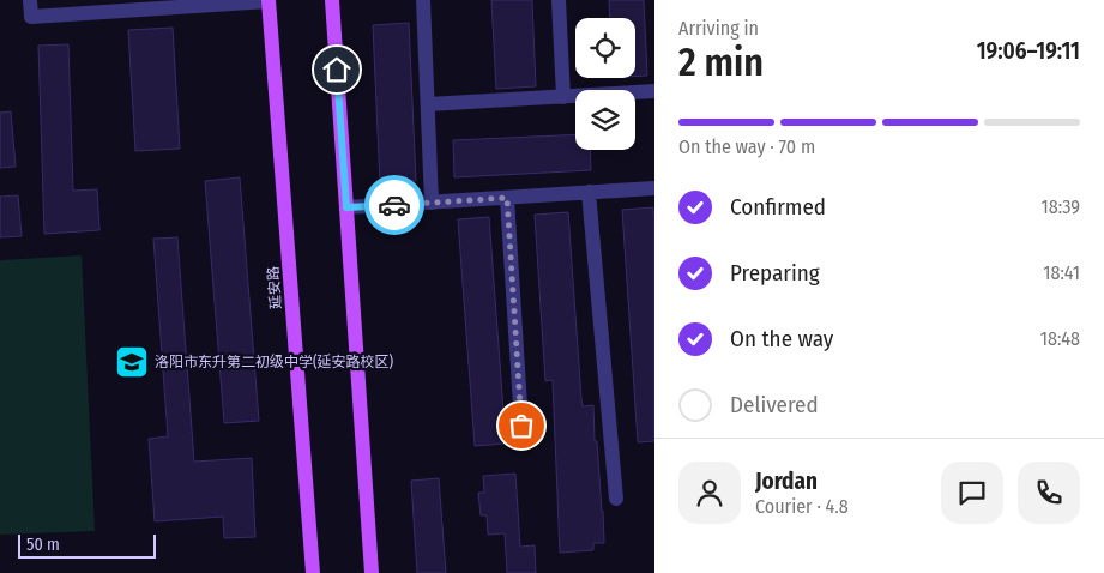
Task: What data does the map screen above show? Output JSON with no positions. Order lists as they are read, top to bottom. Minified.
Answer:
{"streets":{"main road":["延安路"]},"places":{"school or university":["洛阳市东升第二初级中学(延安路校区)"]},"scale_bar":"50 m","page":{"heading":["2 min","Arriving in","19:06–19:11"],"panel":["Jordan","Courier · 4.8"],"bar":"On the way · 70 m","list":[["Confirmed","18:39"],["Preparing","18:41"],["On the way","18:48"],"Delivered"],"scale":"50 m"}}
